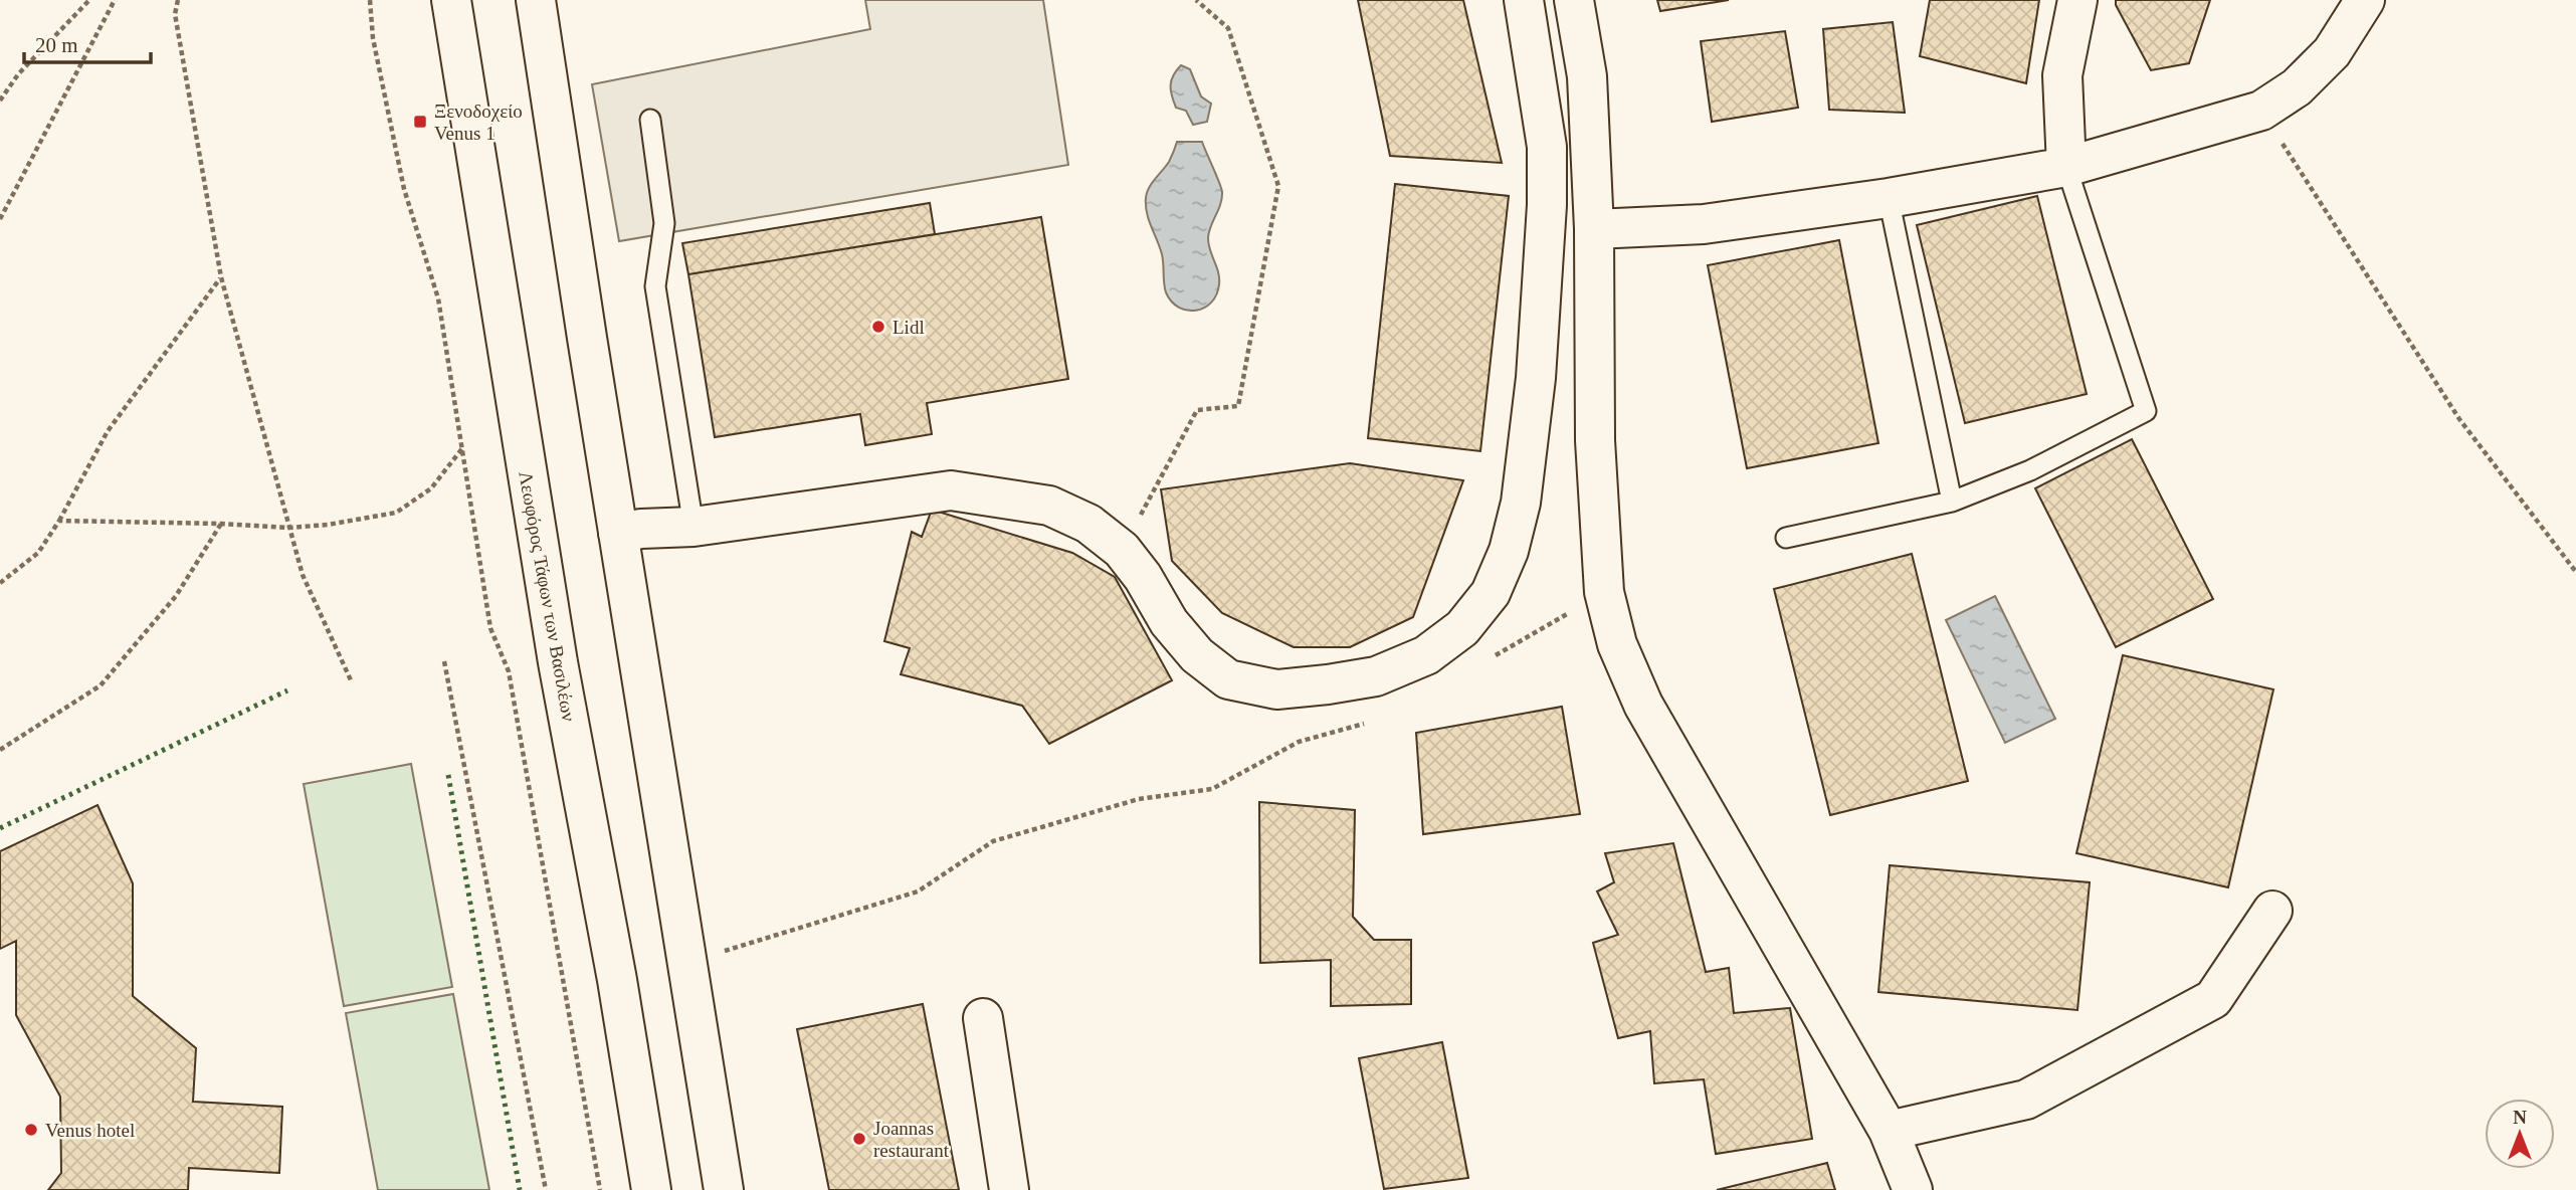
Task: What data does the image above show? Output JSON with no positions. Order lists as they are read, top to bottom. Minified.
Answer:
{"streets":{"street":["Λεωφόρος Τάφων των Βασιλέων"]},"places":{"transit":["Ξενοδοχείο Venus 1"],"other":["Lidl","Venus hotel","Joannas restaurant"]},"scale_bar":"20 m","north":"top"}
